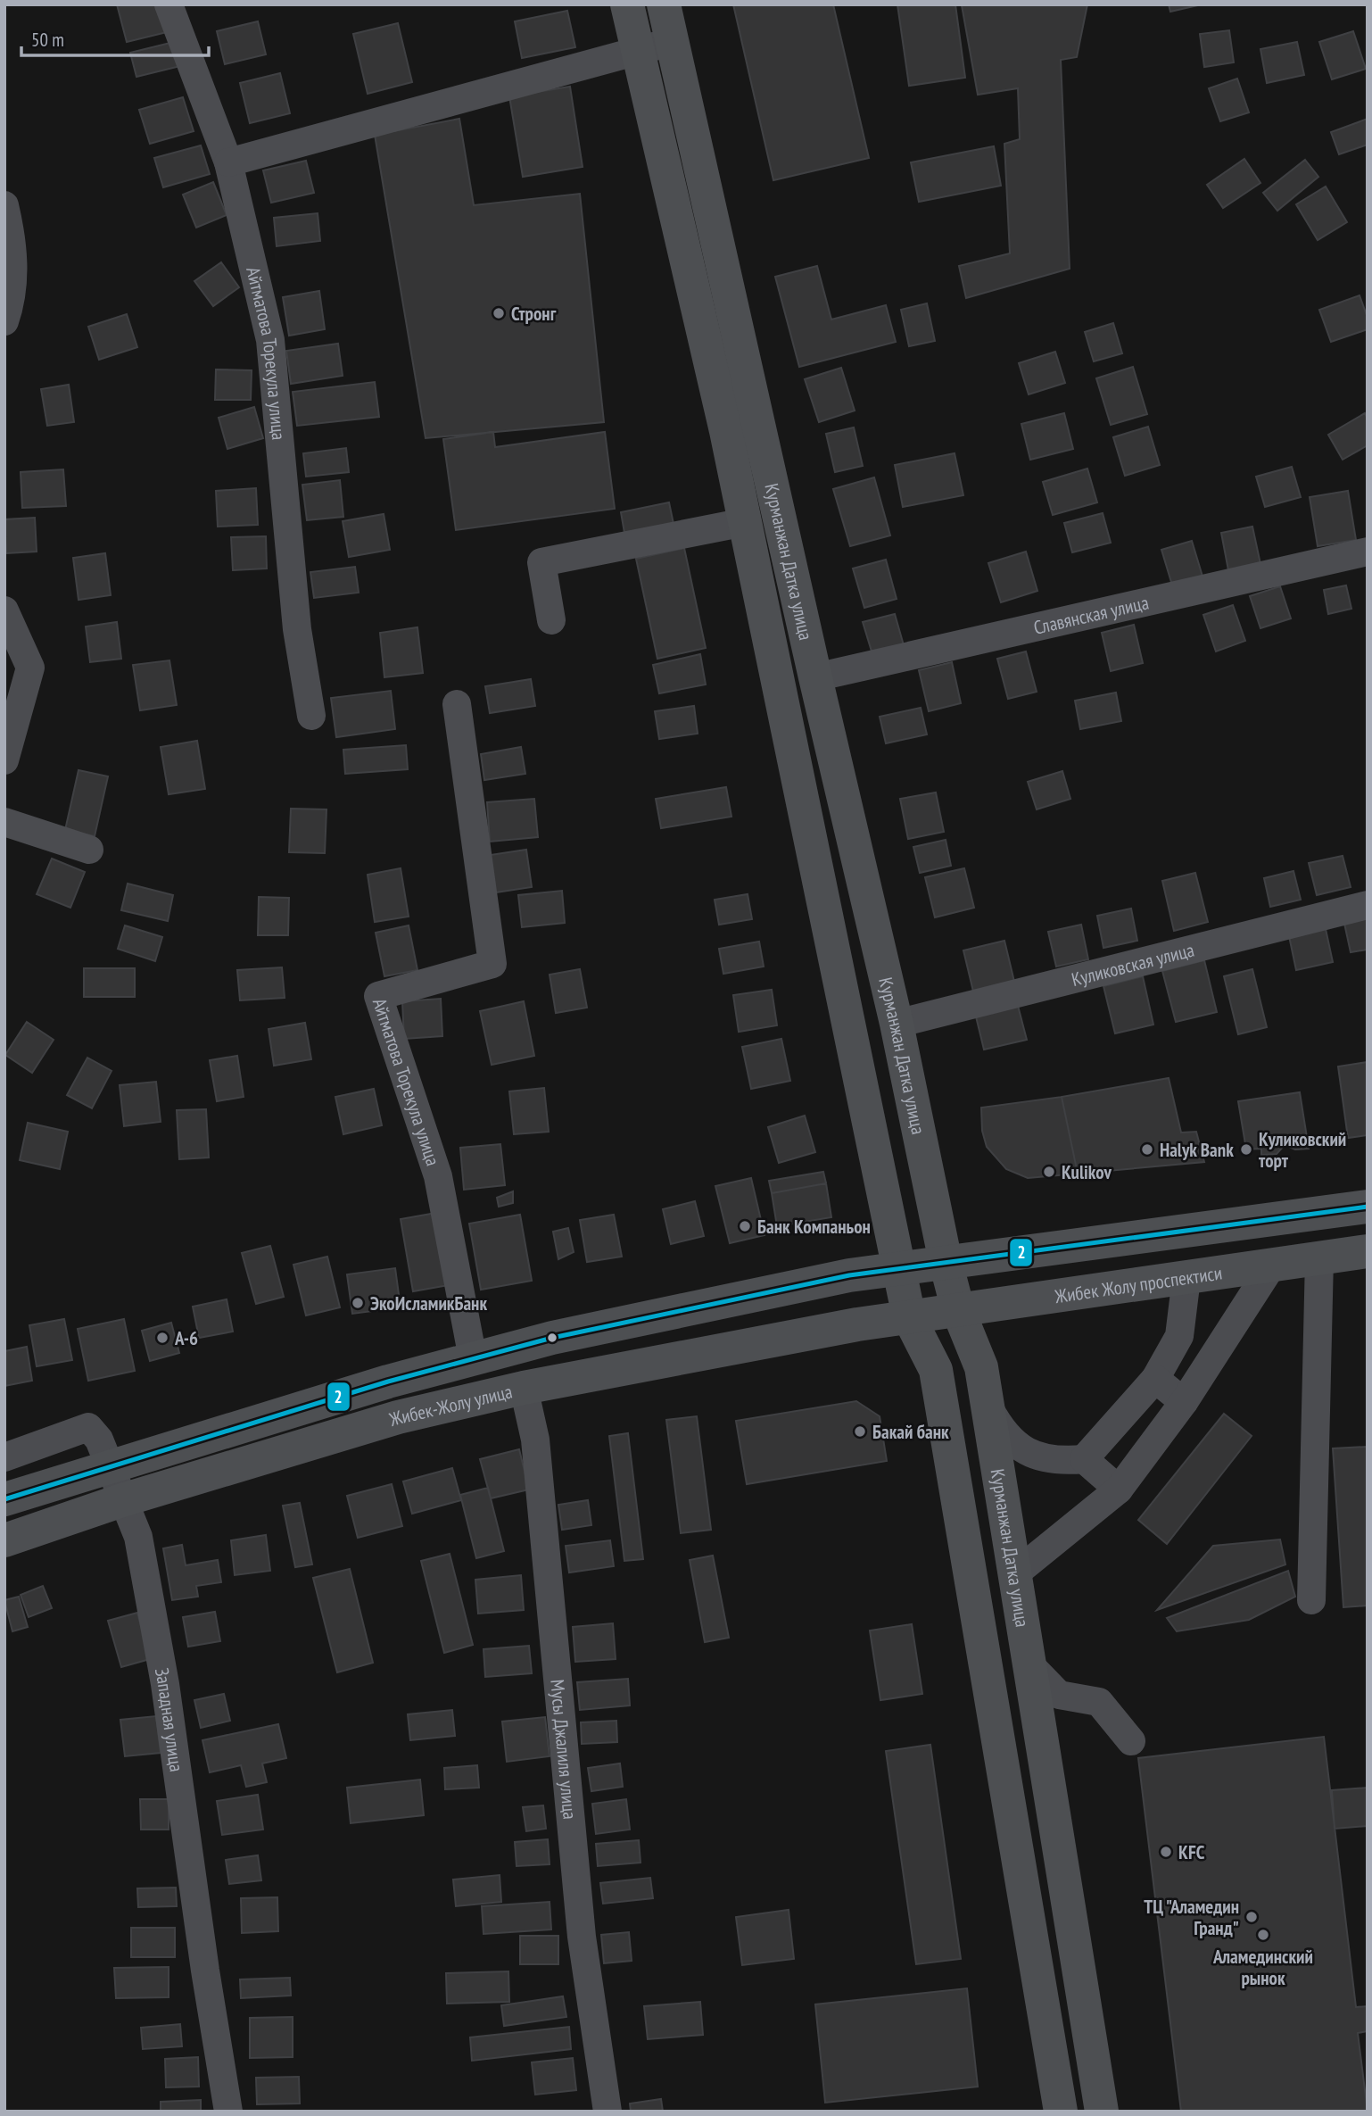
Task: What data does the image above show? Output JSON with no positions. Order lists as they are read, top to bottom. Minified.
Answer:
{"streets":{"main road":["Курманжан Датка улица","Жибек Жолу проспектиси","Жибек-Жолу улица"],"street":["Айтматова Торекула улица","Славянская улица","Куликовская улица","Западная улица","Мусы Джалиля улица"]},"crossings":[["Айтматова Торекула улица","Жибек-Жолу улица"],["Курманжан Датка улица","Славянская улица"],["Курманжан Датка улица","Куликовская улица"],["Курманжан Датка улица","Жибек Жолу проспектиси"],["Курманжан Датка улица","Жибек-Жолу улица"],["Жибек Жолу проспектиси","Жибек-Жолу улица"],["Жибек-Жолу улица","Западная улица"],["Жибек-Жолу улица","Мусы Джалиля улица"]],"places":["Стронг","Halyk Bank","Куликовский торт","Kulikov","Банк Компаньон","ЭкоИсламикБанк","А-6","Бакай банк","KFC","ТЦ \"Аламедин Гранд\"","Аламединский рынок"],"lines":["transit line 2"],"scale_bar":"50 m"}
